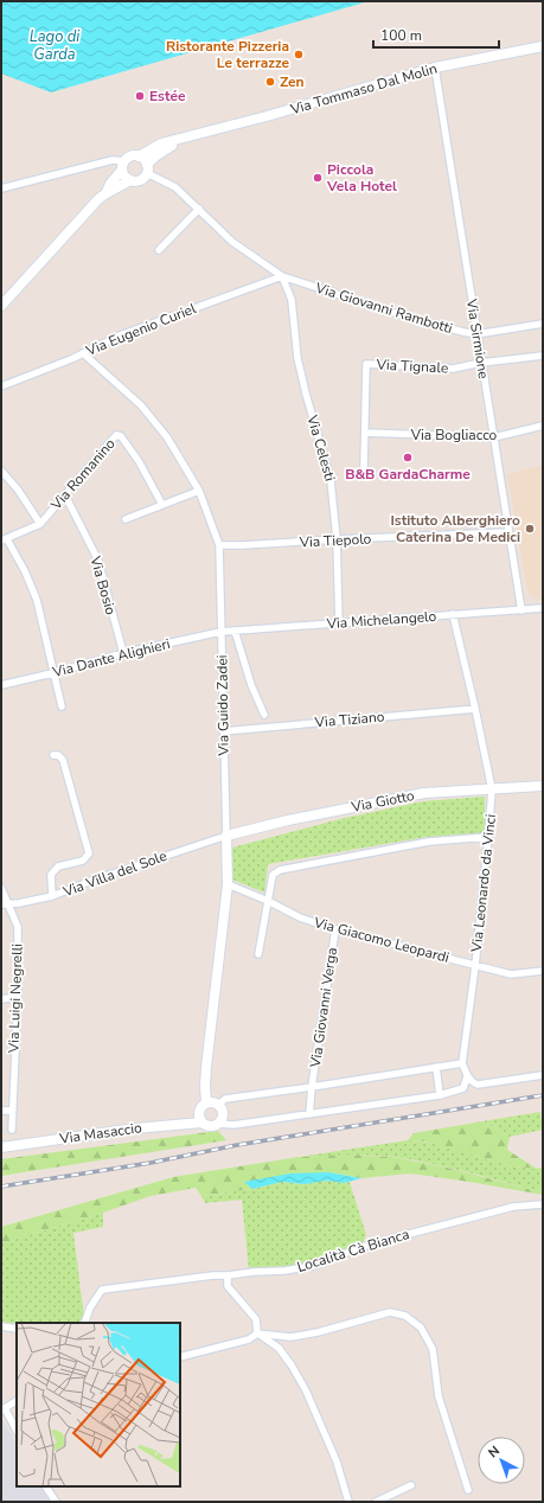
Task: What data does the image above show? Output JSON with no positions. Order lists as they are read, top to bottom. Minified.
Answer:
{"streets":{"street":["Via Tommaso Dal Molin","Via Giovanni Rambotti","Via Eugenio Curiel","Via Sirmione","Via Tignale","Via Bogliacco","Via Celesti","Via Romanino","Via Tiepolo","Via Bosio","Via Michelangelo","Via Dante Alighieri","Via Guido Zadei","Via Tiziano","Via Giotto","Via Villa del Sole","Via Leonardo da Vinci","Via Giacomo Leopardi","Via Luigi Negrelli","Via Giovanni Verga","Via Masaccio","Località Cà Bianca"]},"crossings":[["Via Tommaso Dal Molin","Via Giovanni Rambotti"],["Via Tommaso Dal Molin","Via Sirmione"],["Via Giovanni Rambotti","Via Eugenio Curiel"],["Via Giovanni Rambotti","Via Sirmione"],["Via Giovanni Rambotti","Via Celesti"],["Via Eugenio Curiel","Via Celesti"],["Via Eugenio Curiel","Via Guido Zadei"],["Via Sirmione","Via Tignale"],["Via Sirmione","Via Bogliacco"],["Via Sirmione","Via Tiepolo"],["Via Sirmione","Via Michelangelo"],["Via Tignale","Via Bogliacco"],["Via Celesti","Via Tiepolo"],["Via Celesti","Via Michelangelo"],["Via Romanino","Via Bosio"],["Via Tiepolo","Via Guido Zadei"],["Via Bosio","Via Dante Alighieri"],["Via Michelangelo","Via Dante Alighieri"],["Via Michelangelo","Via Guido Zadei"],["Via Michelangelo","Via Leonardo da Vinci"],["Via Dante Alighieri","Via Guido Zadei"],["Via Guido Zadei","Via Tiziano"],["Via Guido Zadei","Via Giotto"],["Via Guido Zadei","Via Villa del Sole"],["Via Guido Zadei","Via Giacomo Leopardi"],["Via Guido Zadei","Via Masaccio"],["Via Tiziano","Via Leonardo da Vinci"],["Via Giotto","Via Villa del Sole"],["Via Giotto","Via Leonardo da Vinci"],["Via Villa del Sole","Via Luigi Negrelli"],["Via Leonardo da Vinci","Via Giacomo Leopardi"],["Via Giacomo Leopardi","Via Giovanni Verga"]],"water":["Lago di Garda"],"places":["Ristorante Pizzeria Le terrazze","Zen","Estée","Piccola Vela Hotel","B&B GardaCharme","Istituto Alberghiero Caterina De Medici"],"scale_bar":"100 m","north":"top left"}
